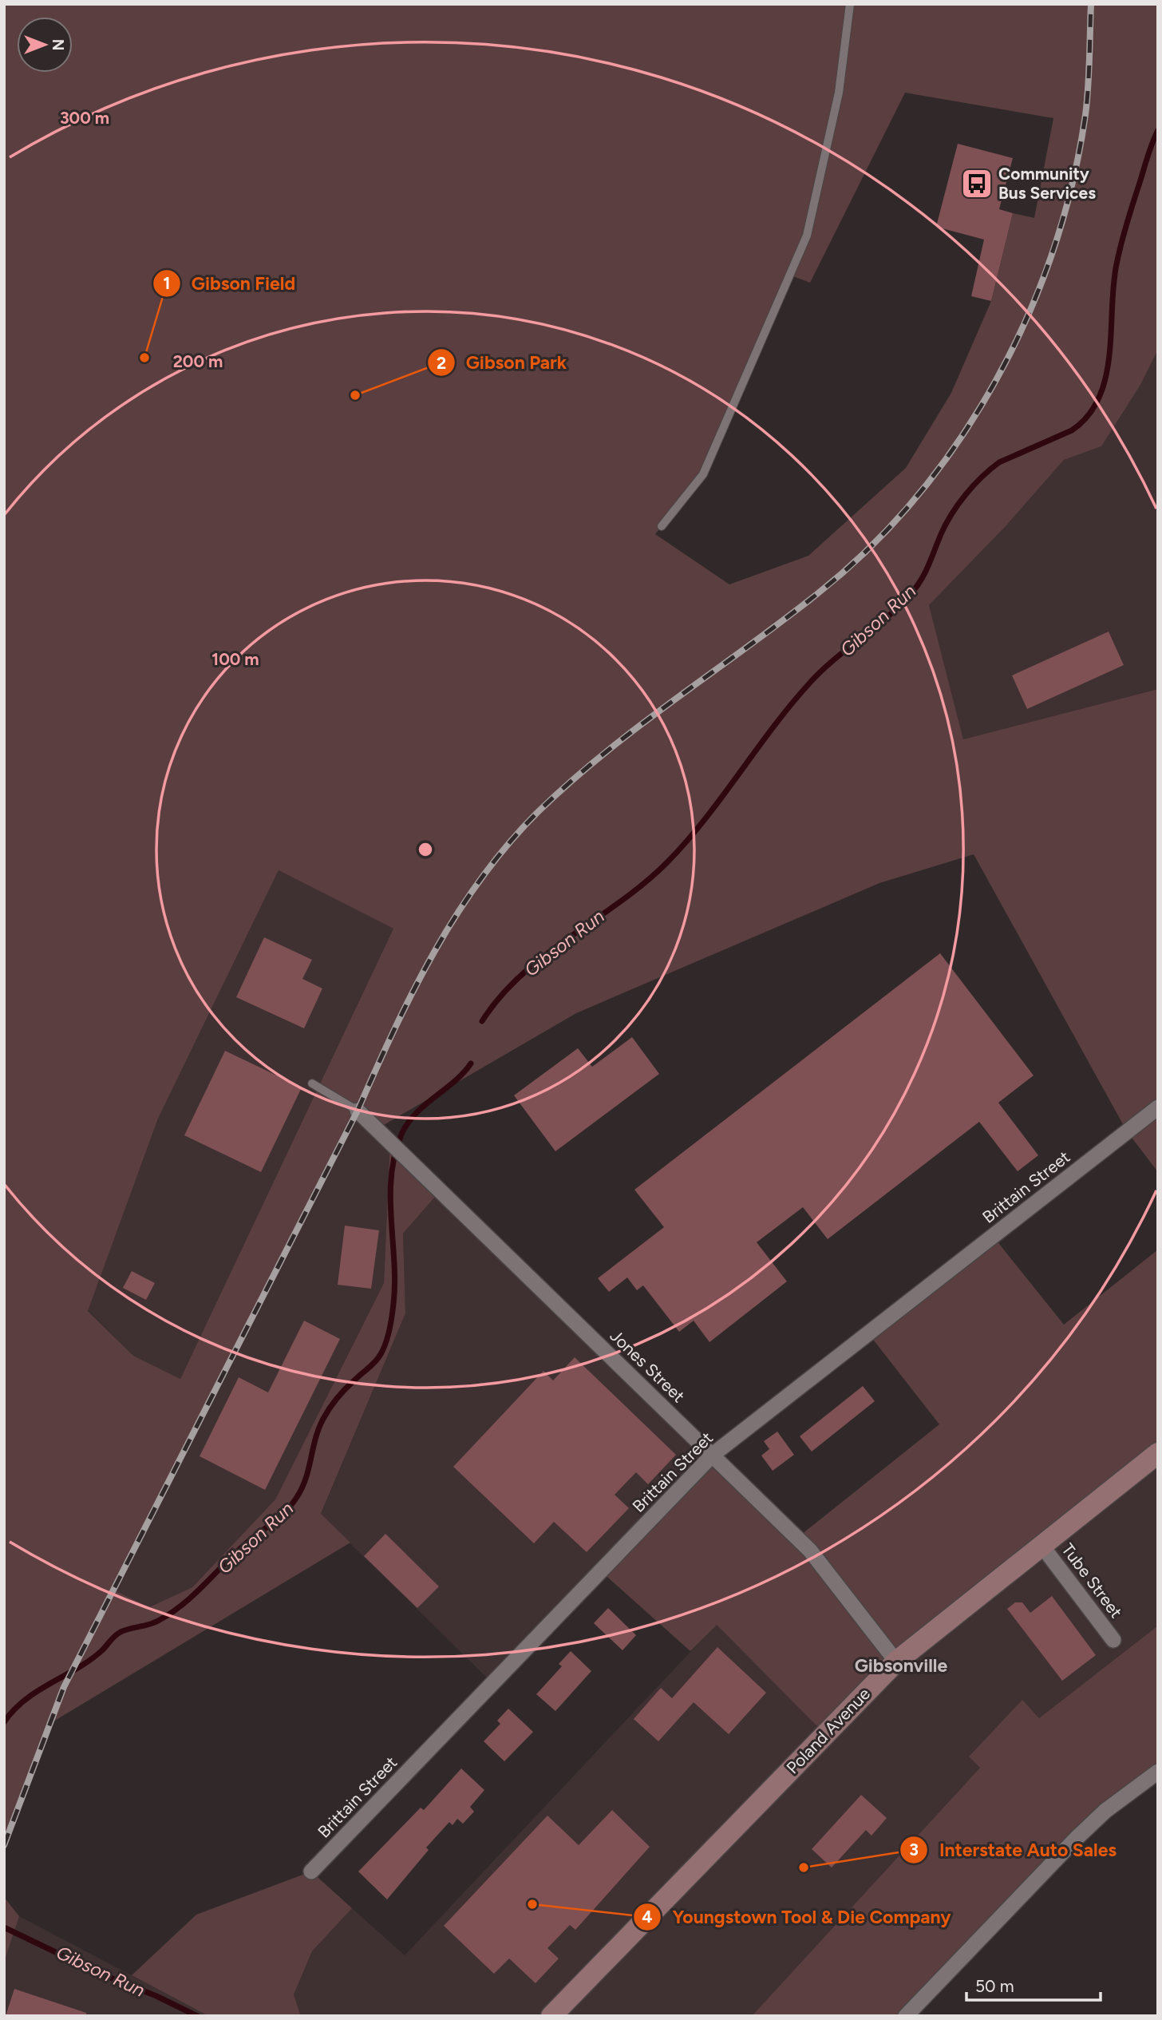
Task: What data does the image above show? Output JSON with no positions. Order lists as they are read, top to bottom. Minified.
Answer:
{"streets":{"main road":["Poland Avenue"],"street":["Brittain Street","Jones Street","Tube Street"]},"crossings":[["Brittain Street","Jones Street"],["Jones Street","Poland Avenue"],["Tube Street","Poland Avenue"]],"districts":["Gibsonville"],"water":["Gibson Run"],"places":{"bus stop":["Community Bus Services"],"other":["Gibson Field","Gibson Park","Interstate Auto Sales","Youngstown Tool & Die Company"]},"scale_bar":"50 m","north":"right","rings":["300 m","200 m","100 m"]}
